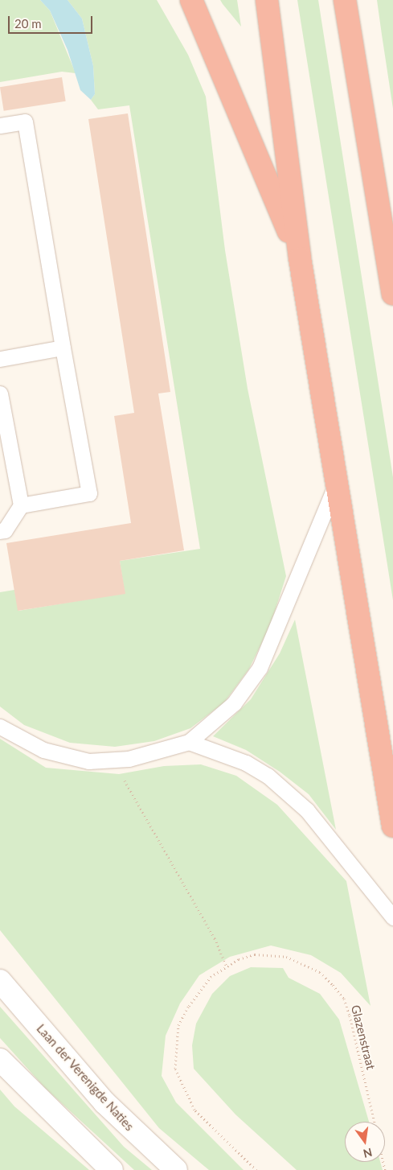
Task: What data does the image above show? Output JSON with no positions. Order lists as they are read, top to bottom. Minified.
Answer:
{"streets":{"main road":["Laan der Verenigde Naties"],"path":["Glazenstraat"]},"scale_bar":"20 m","north":"bottom"}
